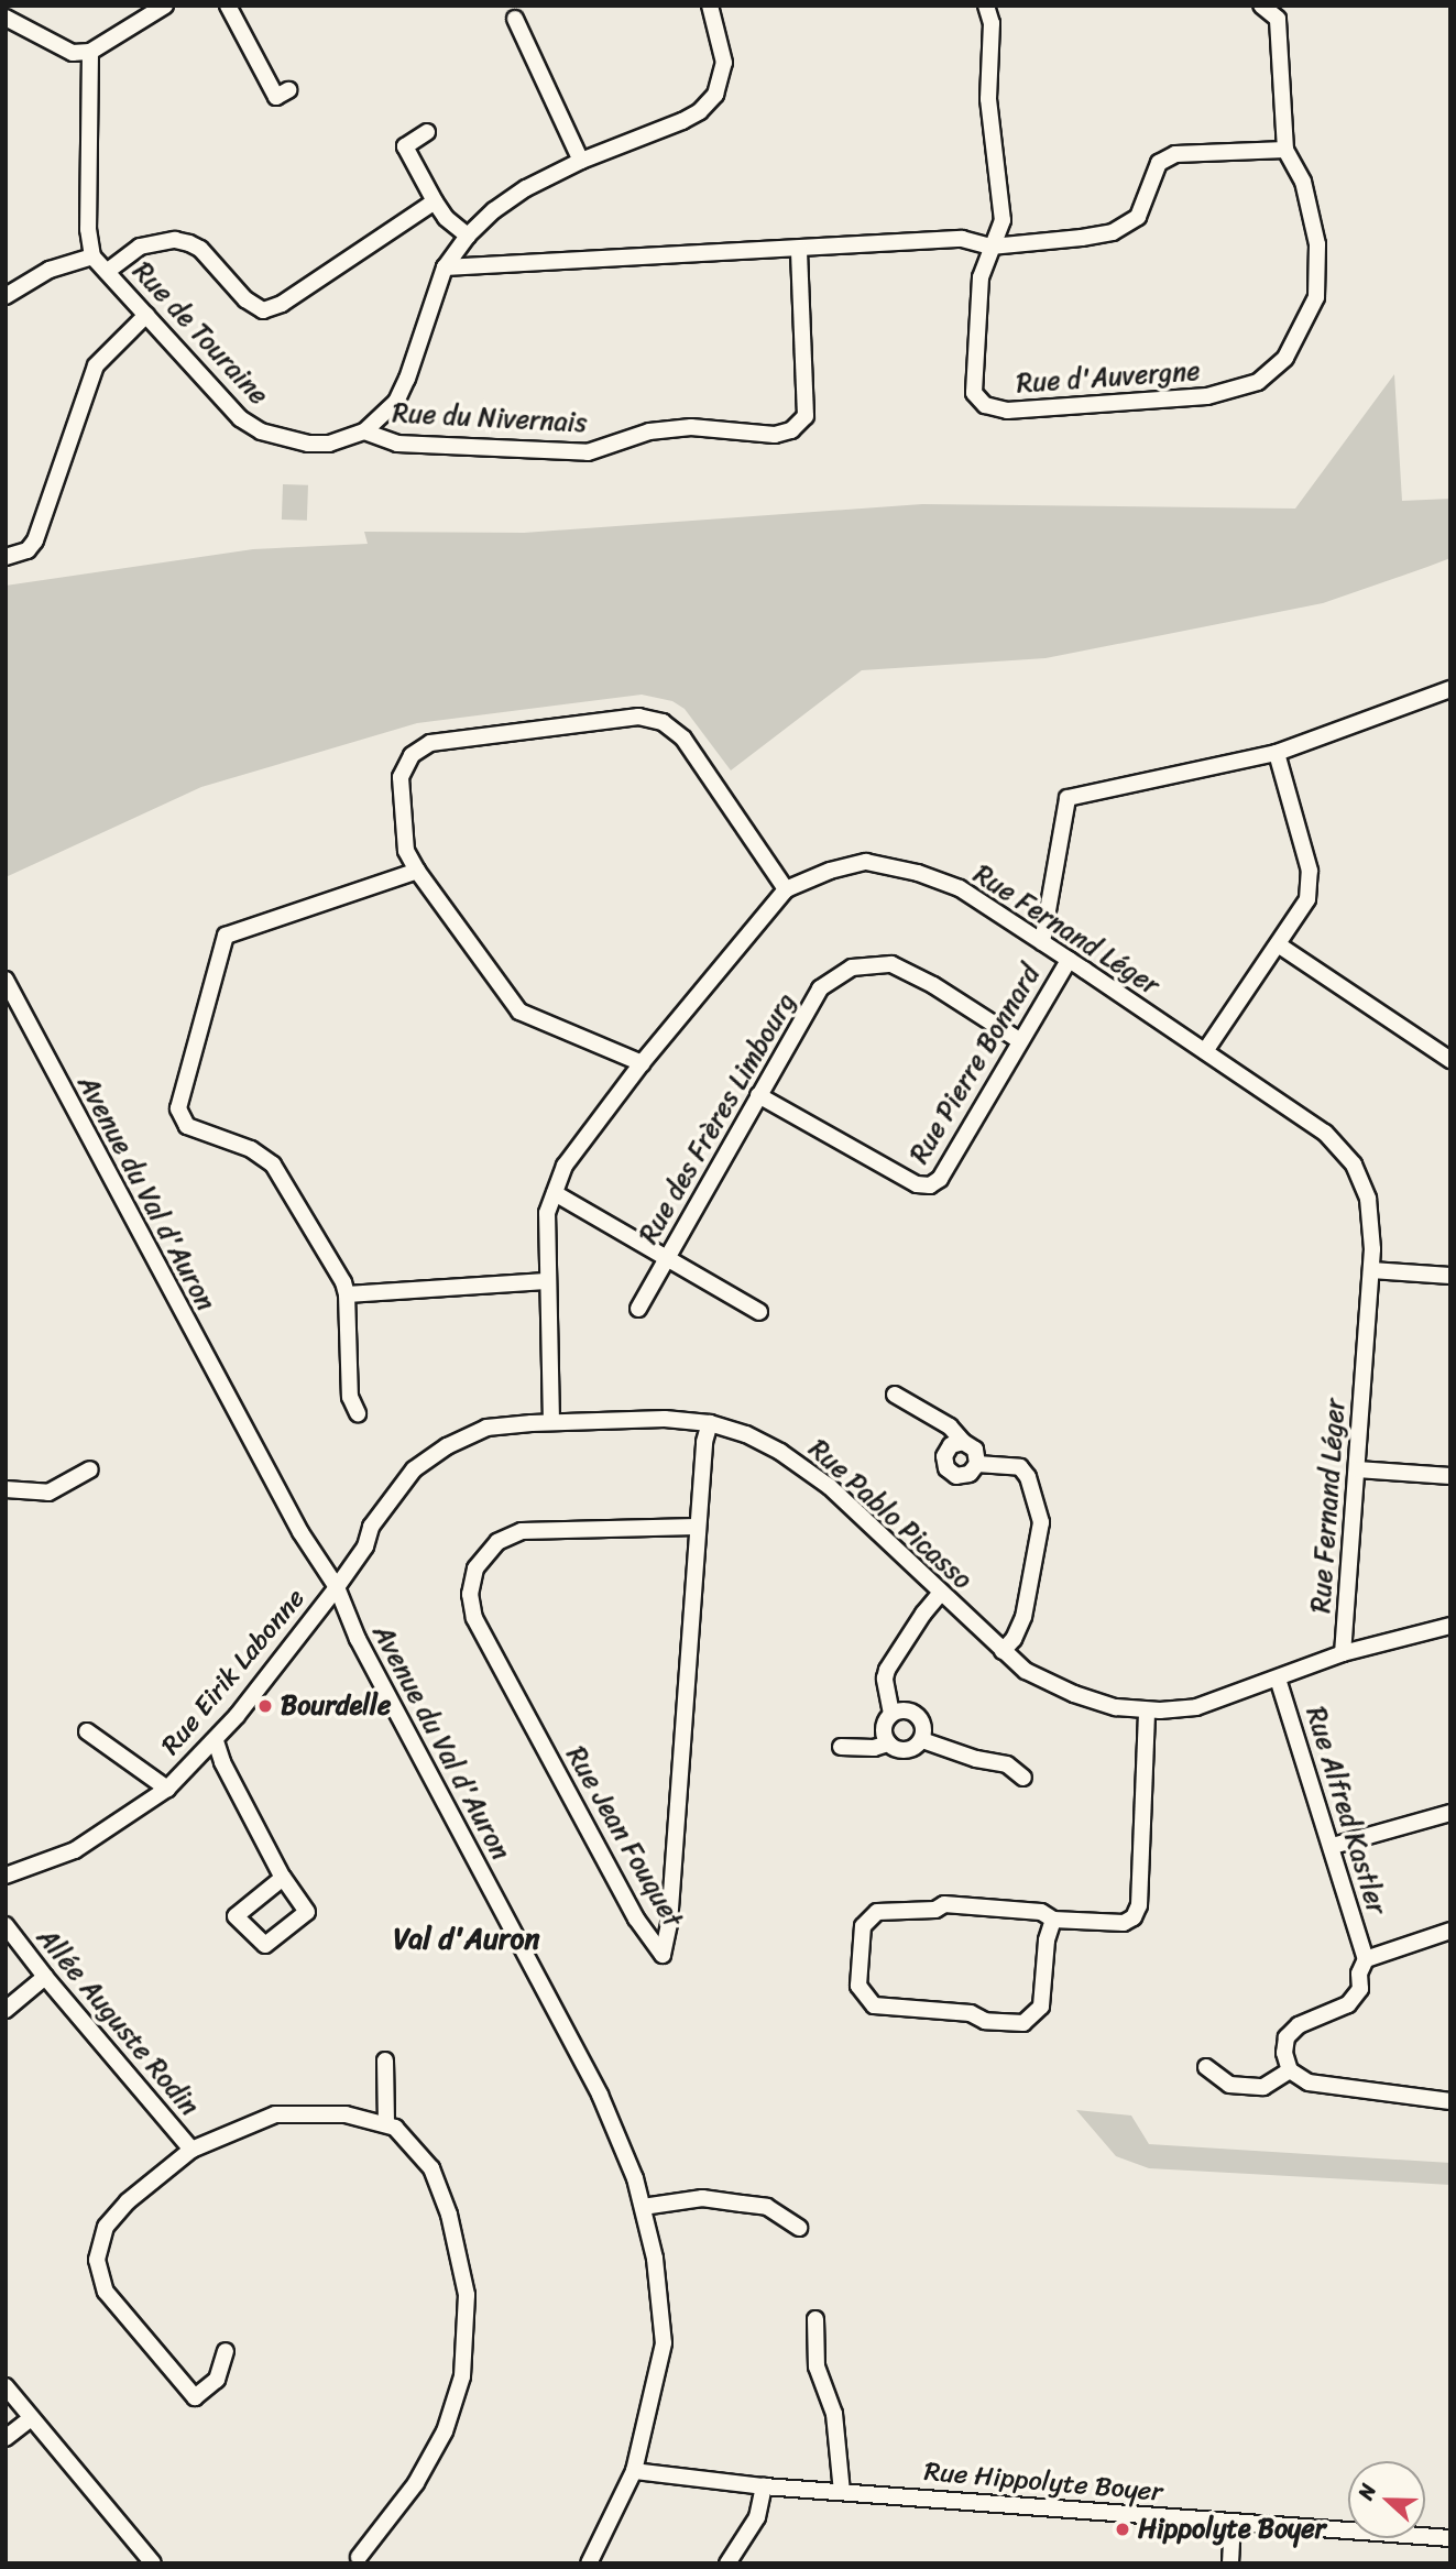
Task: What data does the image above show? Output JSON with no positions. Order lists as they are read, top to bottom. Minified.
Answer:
{"streets":{"street":["Rue de Touraine","Rue d'Auvergne","Rue du Nivernais","Rue Fernand Léger","Rue Pierre Bonnard","Rue des Frères Limbourg","Avenue du Val d'Auron","Rue Pablo Picasso","Rue Eirik Labonne","Rue Alfred Kastler","Rue Jean Fouquet","Allée Auguste Rodin","Rue Hippolyte Boyer"]},"crossings":[["Rue de Touraine","Rue du Nivernais"],["Rue Fernand Léger","Rue Pierre Bonnard"],["Rue Fernand Léger","Rue Pablo Picasso"],["Rue Pierre Bonnard","Rue des Frères Limbourg"],["Avenue du Val d'Auron","Rue Pablo Picasso"],["Avenue du Val d'Auron","Rue Eirik Labonne"],["Avenue du Val d'Auron","Rue Hippolyte Boyer"],["Rue Pablo Picasso","Rue Eirik Labonne"],["Rue Pablo Picasso","Rue Alfred Kastler"],["Rue Pablo Picasso","Rue Jean Fouquet"]],"districts":["Val d'Auron"],"places":["Bourdelle","Hippolyte Boyer"],"north":"left"}
